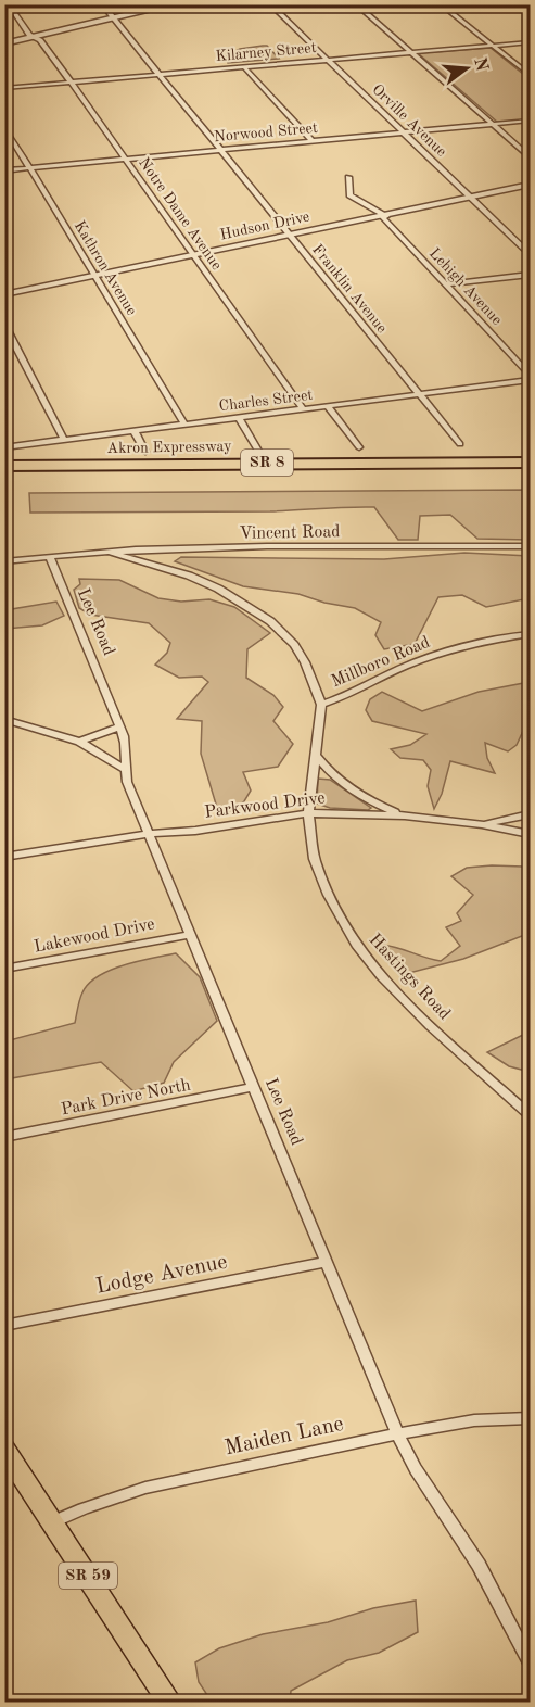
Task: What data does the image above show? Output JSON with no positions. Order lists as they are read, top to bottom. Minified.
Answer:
{"streets":{"highway":["Akron Expressway","SR 8"],"main road":["SR 59"],"street":["Kilarney Street","Orville Avenue","Norwood Street","Notre Dame Avenue","Hudson Drive","Kathron Avenue","Lehigh Avenue","Franklin Avenue","Charles Street","Vincent Road","Lee Road","Millboro Road","Parkwood Drive","Lakewood Drive","Hastings Road","Park Drive North","Lodge Avenue","Maiden Lane"]},"crossings":[["Kilarney Street","Orville Avenue"],["Kilarney Street","Notre Dame Avenue"],["Kilarney Street","Franklin Avenue"],["Orville Avenue","Norwood Street"],["Orville Avenue","Hudson Drive"],["Norwood Street","Notre Dame Avenue"],["Norwood Street","Kathron Avenue"],["Norwood Street","Franklin Avenue"],["Notre Dame Avenue","Hudson Drive"],["Notre Dame Avenue","Charles Street"],["Hudson Drive","Kathron Avenue"],["Hudson Drive","Lehigh Avenue"],["Hudson Drive","Franklin Avenue"],["Kathron Avenue","Charles Street"],["Franklin Avenue","Charles Street"],["Vincent Road","Lee Road"],["Vincent Road","Hastings Road"],["Lee Road","Parkwood Drive"],["Lee Road","Lakewood Drive"],["Lee Road","Park Drive North"],["Lee Road","Lodge Avenue"],["Lee Road","Maiden Lane"],["Millboro Road","Hastings Road"],["Parkwood Drive","Hastings Road"],["Maiden Lane","SR 59"]],"north":"right"}
